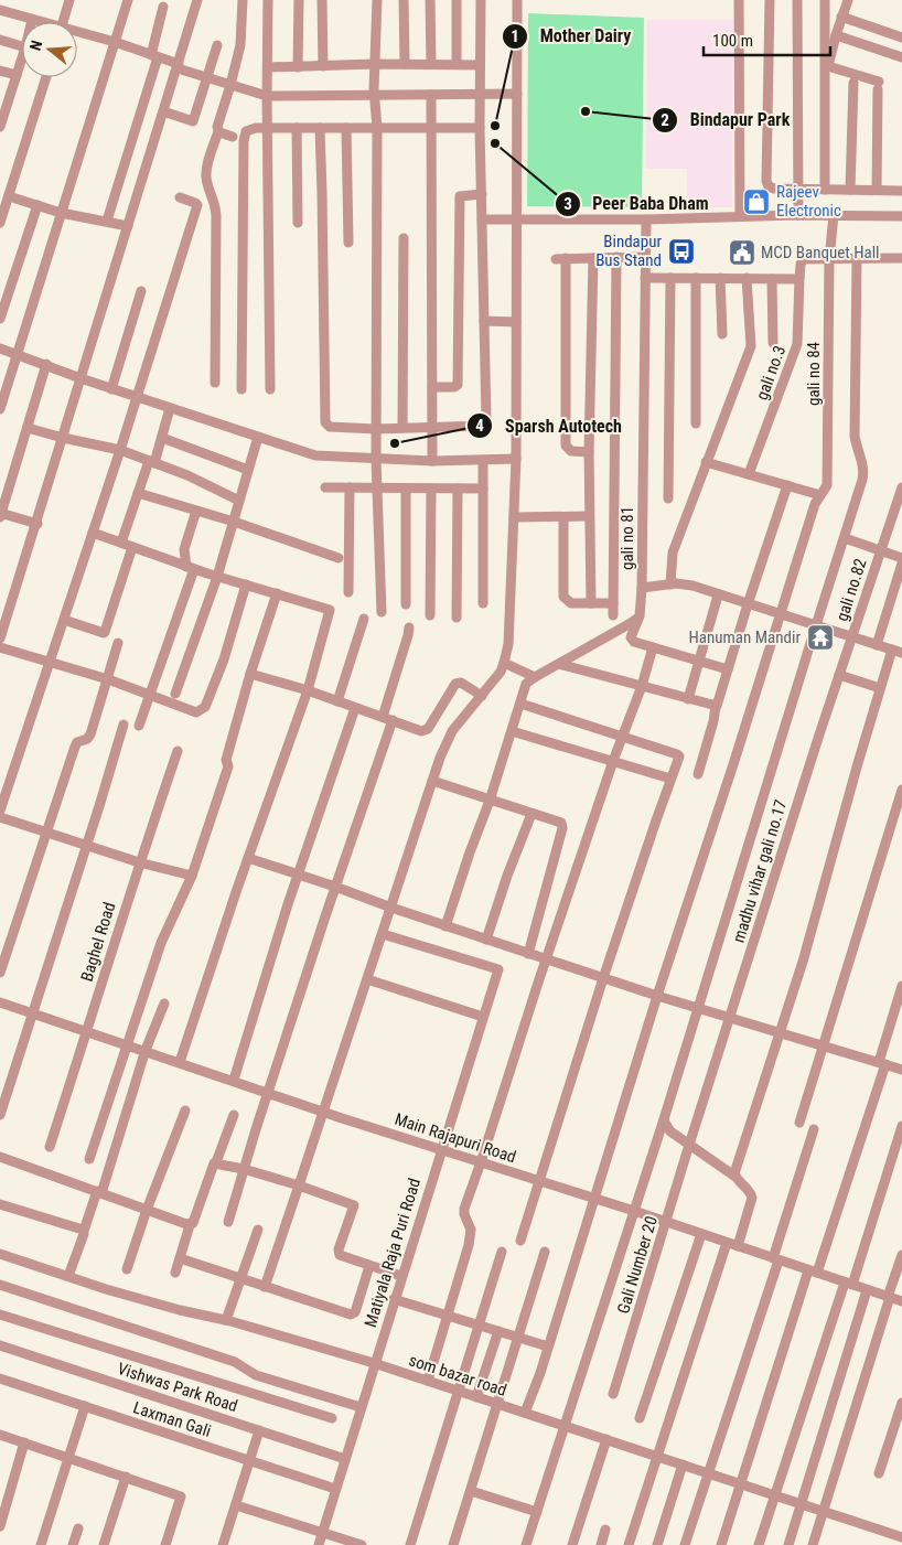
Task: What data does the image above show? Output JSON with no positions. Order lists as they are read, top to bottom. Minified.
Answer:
{"streets":{"street":["gali no.3","gali no 84","gali no 81","gali no.82","madhu vihar gali no.17","Baghel Road","Main Rajapuri Road","Matiyala Raja Puri Road","Gali Number 20","som bazar road","Vishwas Park Road","Laxman Gali"]},"crossings":[["gali no 84","gali no 81"],["gali no 84","Main Rajapuri Road"],["gali no 84","som bazar road"],["gali no 81","gali no.82"],["gali no.82","madhu vihar gali no.17"],["madhu vihar gali no.17","Gali Number 20"],["Baghel Road","Main Rajapuri Road"],["Main Rajapuri Road","Matiyala Raja Puri Road"],["Main Rajapuri Road","Gali Number 20"],["Matiyala Raja Puri Road","som bazar road"],["Matiyala Raja Puri Road","Vishwas Park Road"],["Matiyala Raja Puri Road","Laxman Gali"]],"places":{"other":["Bindapur Park","Mother Dairy","Peer Baba Dham","Sparsh Autotech"],"shop":["Rajeev Electronic"],"bus stop":["Bindapur Bus Stand"],"public building":["MCD Banquet Hall"],"temple":["Hanuman Mandir"]},"scale_bar":"100 m","north":"left"}
